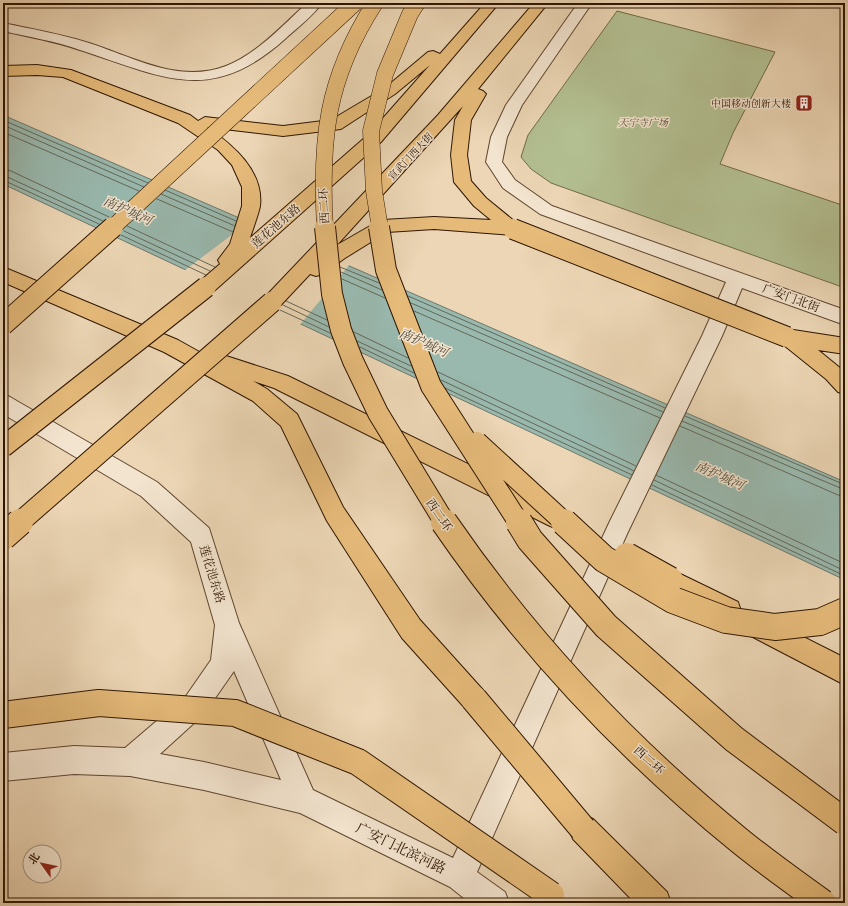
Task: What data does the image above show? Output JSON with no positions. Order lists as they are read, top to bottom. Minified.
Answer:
{"streets":{"highway":["宣武门西大街","西二环","莲花池东路"],"street":["广安门北街","广安门北滨河路"]},"water":["南护城河"],"parks":["天宁寺广场"],"places":{"building":["中国移动创新大楼"]},"north":"top left"}
